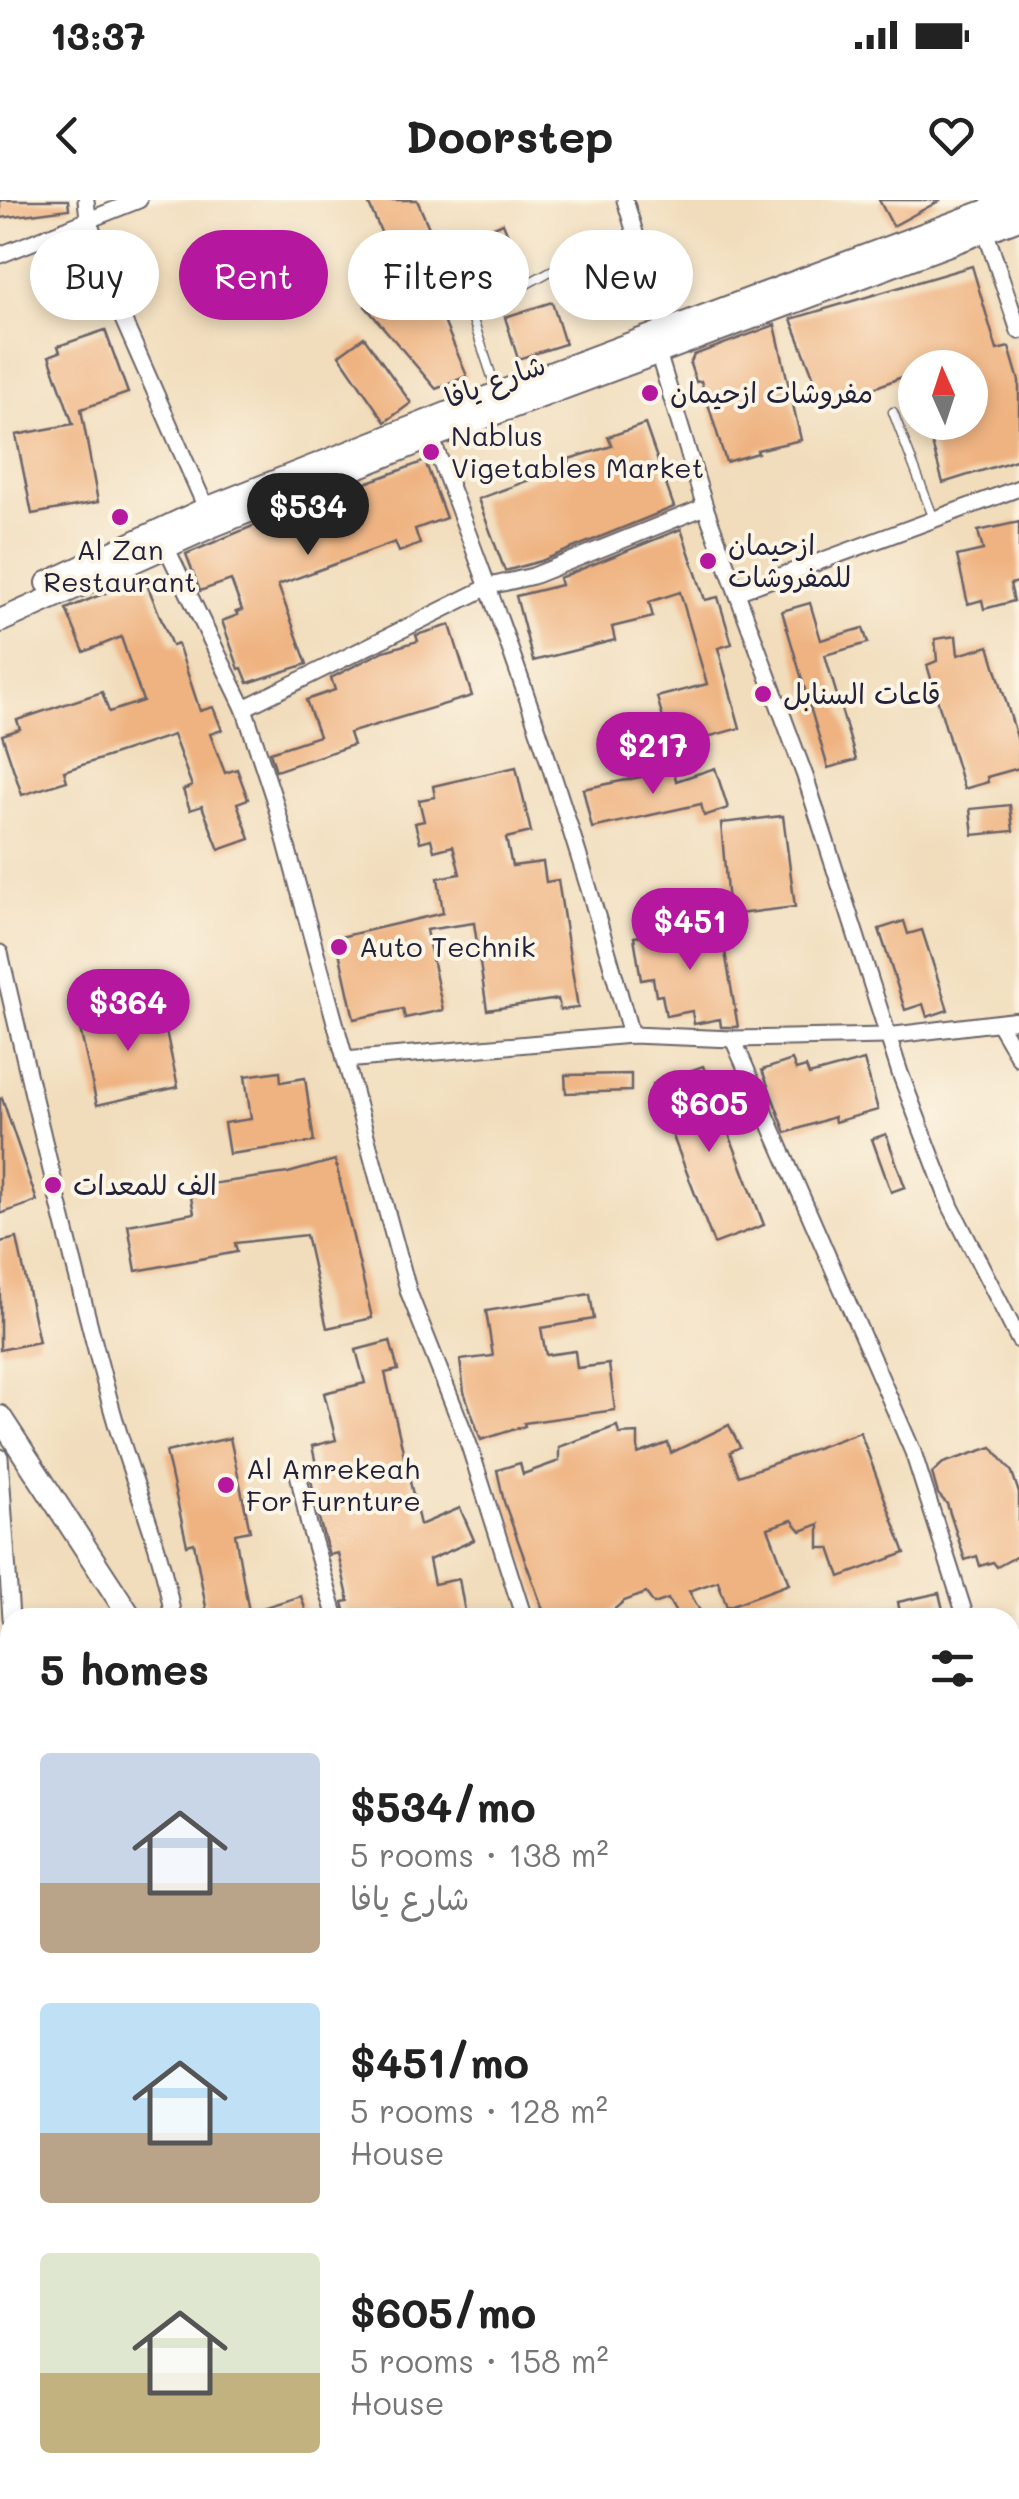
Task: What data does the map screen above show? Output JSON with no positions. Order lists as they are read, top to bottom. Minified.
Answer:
{"streets":{"main road":["شارع يافا"]},"places":["مفروشات ازحيمان","Nablus Vigetables Market","Al Zan Restaurant","ازحيمان للمفروشات","قاعات السنابل","Auto Technik","الف للمعدات","Al Amrekeah For Furnture"],"north":"top","page":{"status":"13:37","header":"Doorstep","chip":["Buy","Rent","Filters","New"],"price":["$534","$217","$451","$364","$605"],"heading":"5 homes","list":[{"name":"$534/mo","note":"5 rooms · 138 m² · شارع يافا"},{"name":"$451/mo","note":"5 rooms · 128 m² · House"},{"name":"$605/mo","note":"5 rooms · 158 m² · House"}]}}
